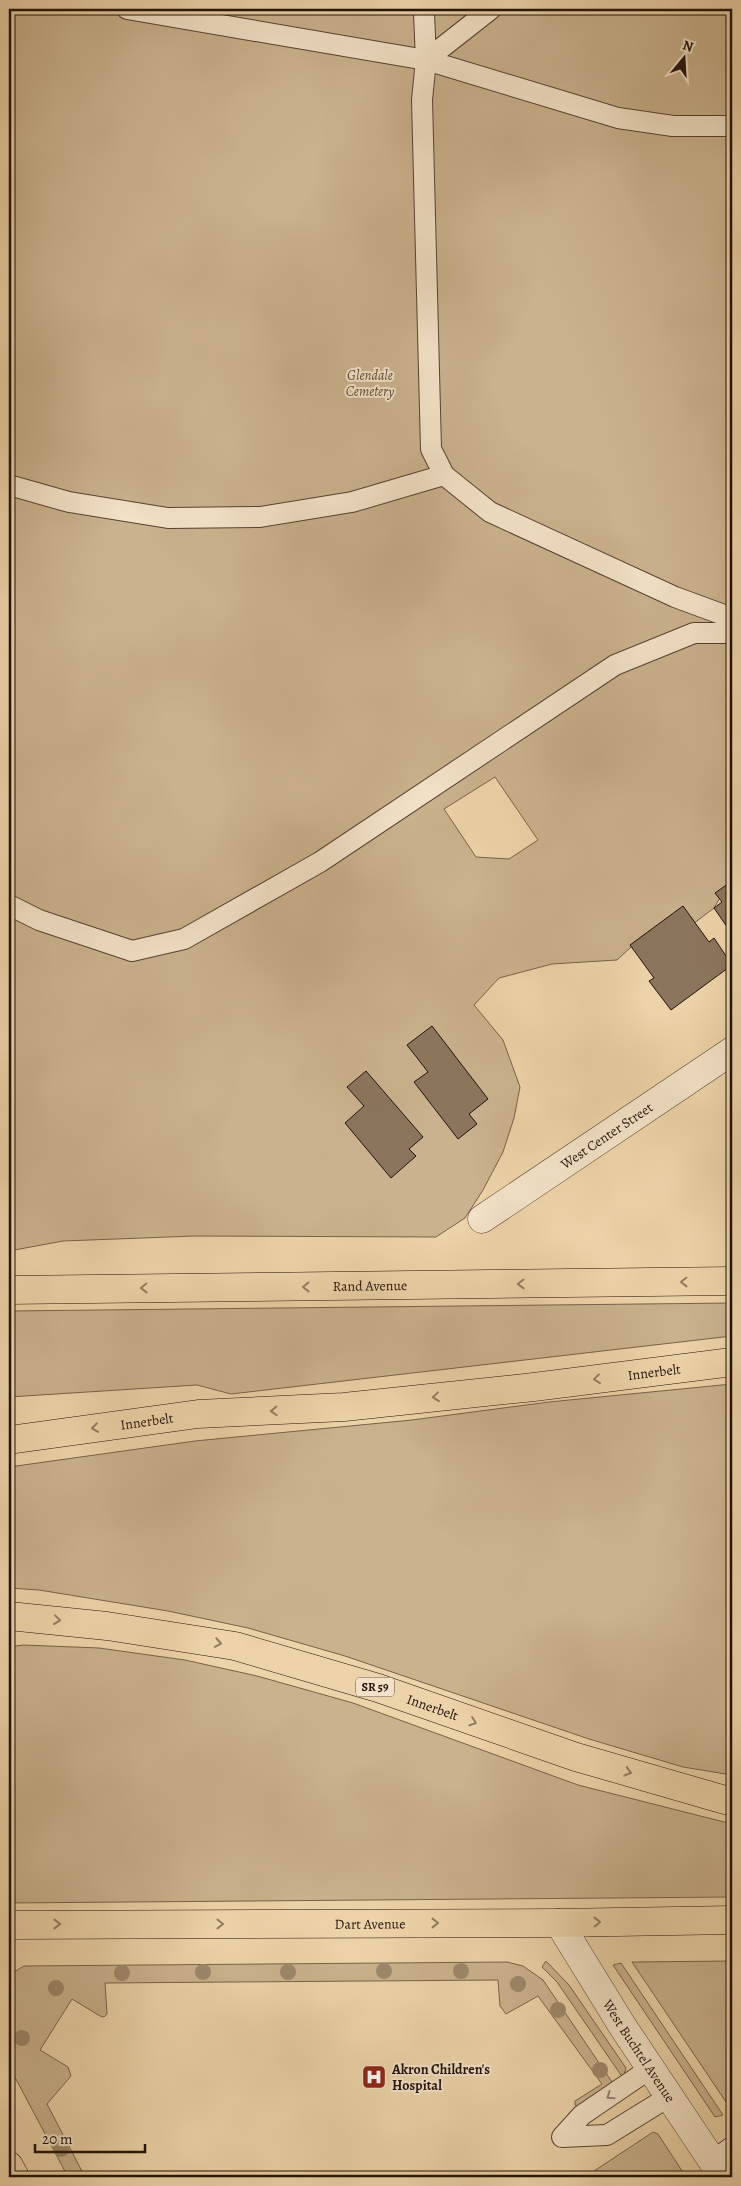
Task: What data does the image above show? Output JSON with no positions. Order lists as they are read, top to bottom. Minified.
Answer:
{"streets":{"main road":["Rand Avenue","Innerbelt","SR 59","Dart Avenue"],"street":["West Center Street","West Buchtel Avenue"]},"crossings":[["Dart Avenue","West Buchtel Avenue"]],"one_way":["Rand Avenue","Dart Avenue"],"parks":["Glendale Cemetery"],"places":{"hospital":["Akron Children's Hospital"]},"scale_bar":"20 m","north":"top"}
